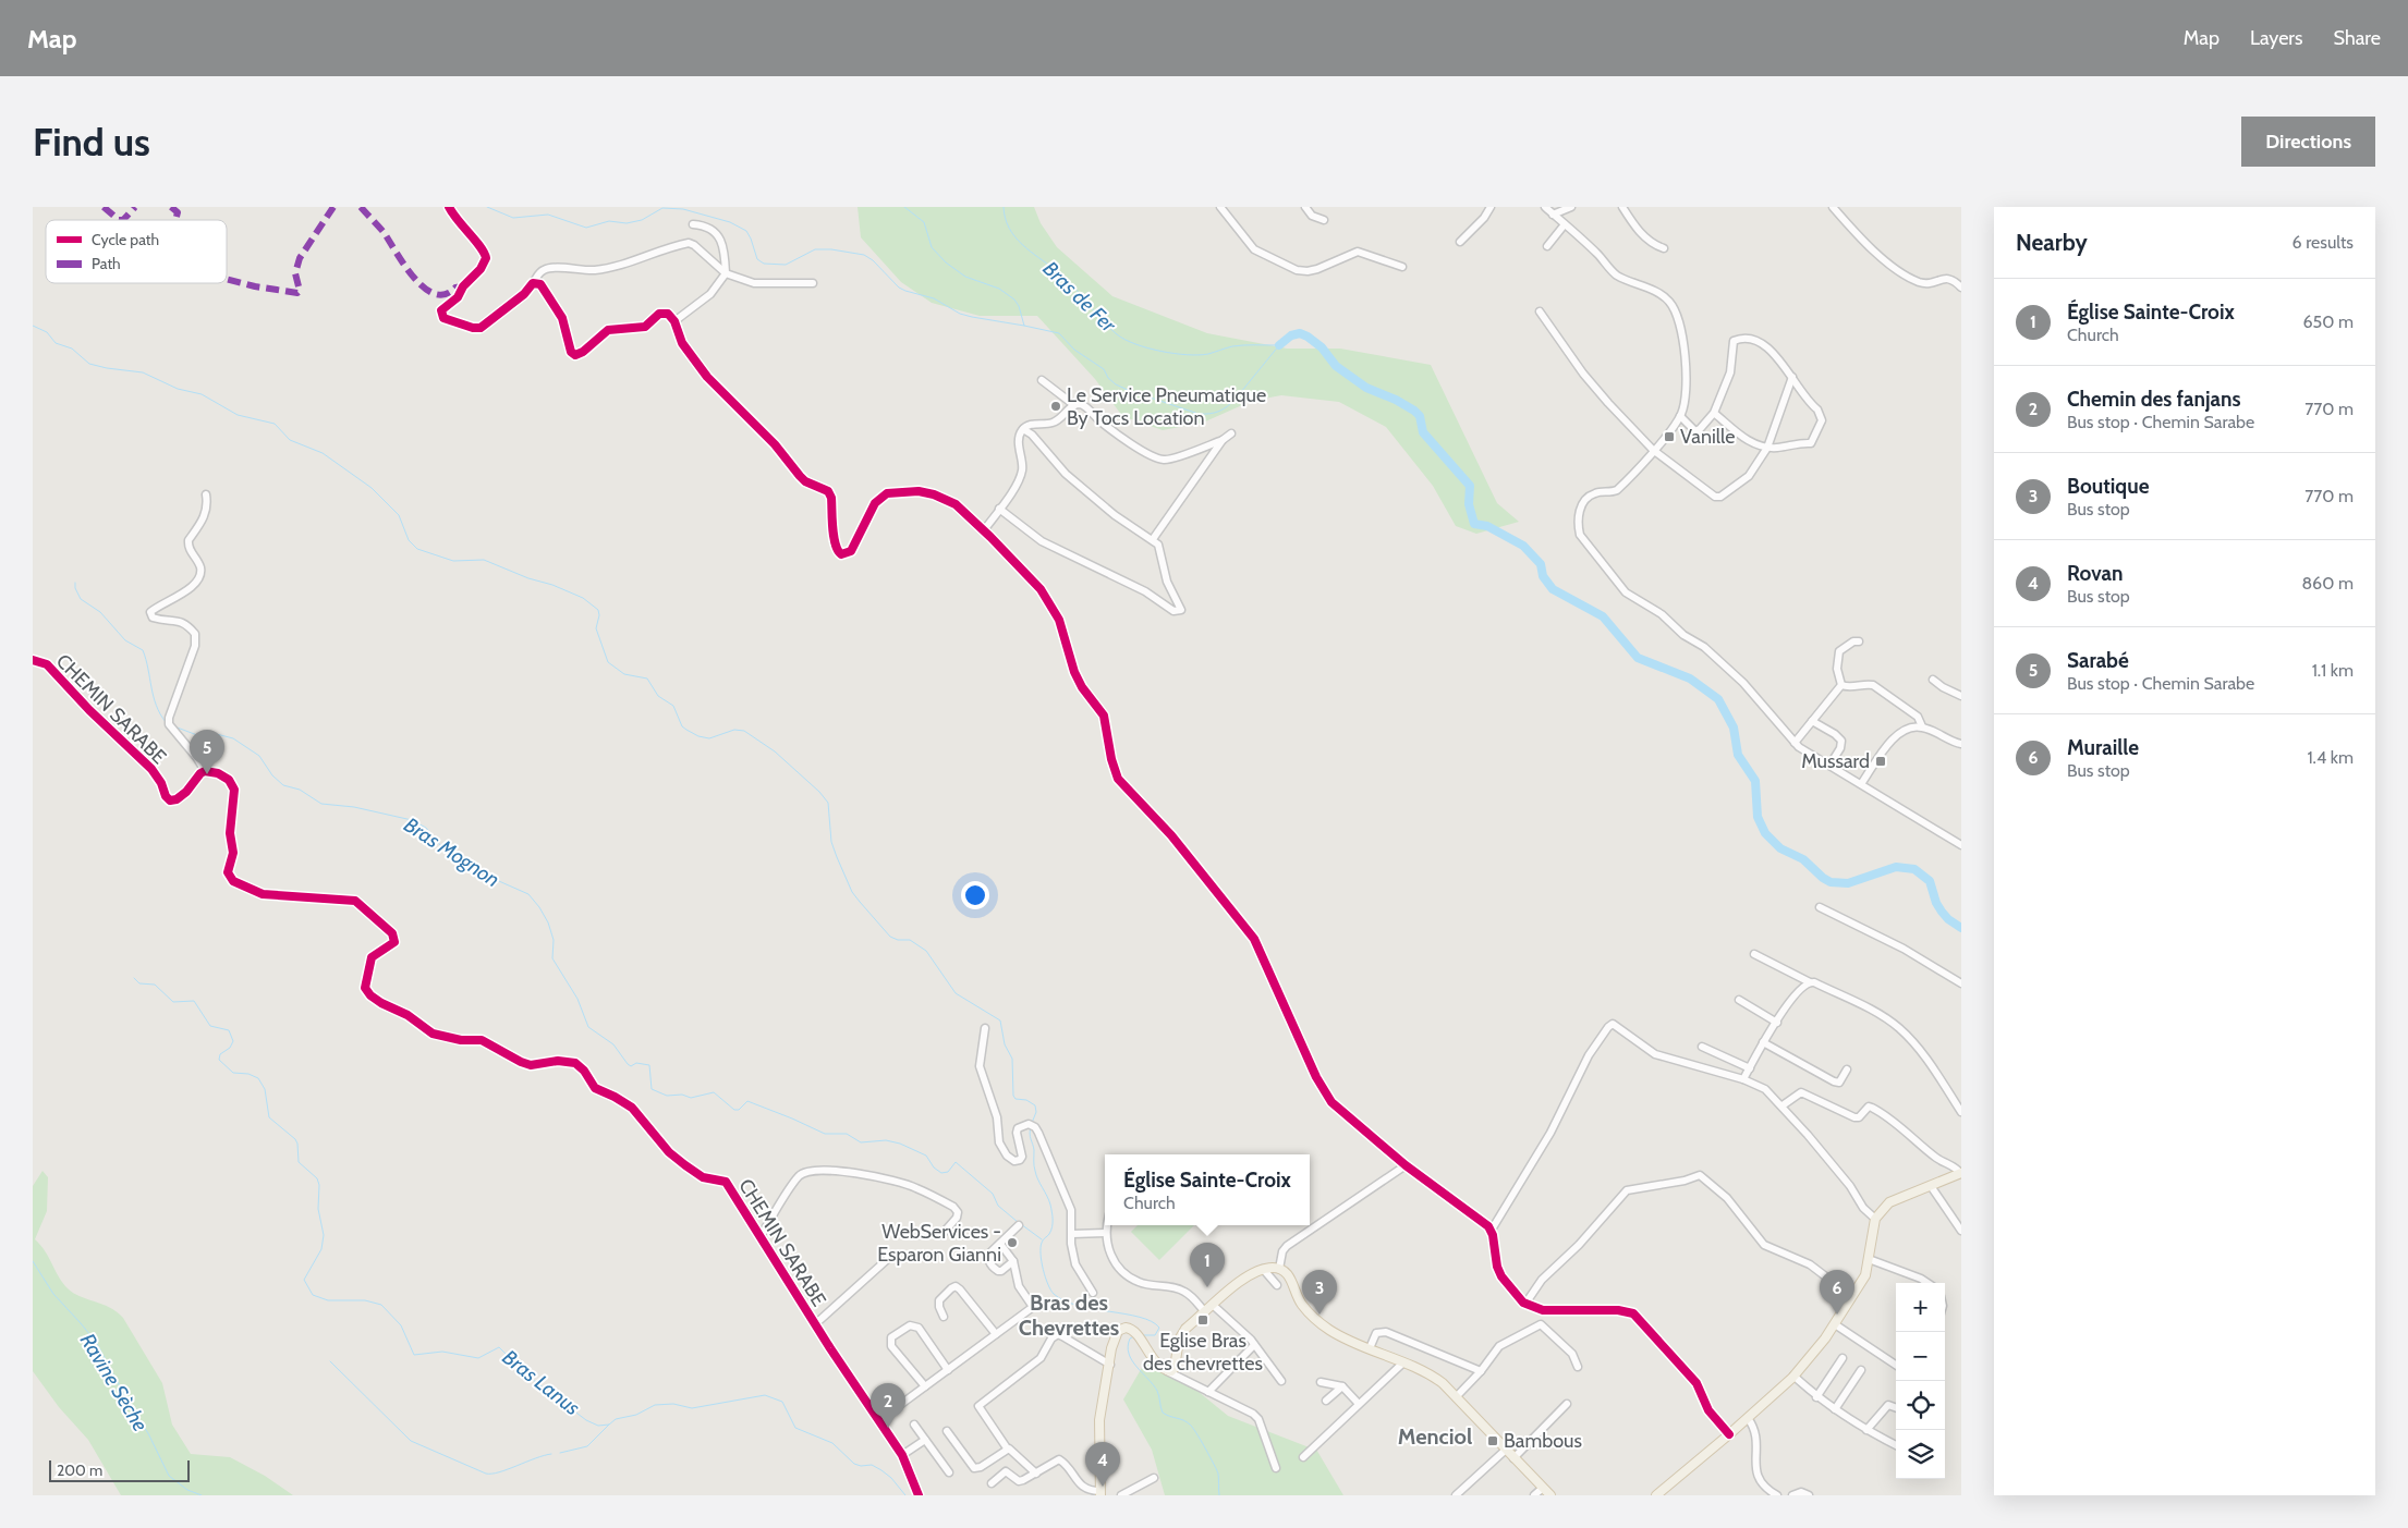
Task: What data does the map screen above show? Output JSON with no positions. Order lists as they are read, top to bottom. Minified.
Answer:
{"streets":{"street":["CHEMIN SARABE"]},"districts":["Bras des Chevrettes","Menciol"],"water":["Bras de Fer","Bras Mognon","Ravine Sèche","Bras Lanus"],"places":{"other":["Le Service Pneumatique By Tocs Location","WebServices - Esparon Gianni"],"transit":["Vanille","Mussard","Eglise Bras des chevrettes","Bambous"]},"legend":["Cycle path","Path"],"scale_bar":"200 m","page":{"header":"Map","nav":["Map","Layers","Share"],"buttons":"Directions","title":"Find us","heading":["Nearby","6 results"],"list":[{"mark":"1","name":"Église Sainte-Croix","note":"Church","value":"650 m"},{"mark":"2","name":"Chemin des fanjans","note":"Bus stop · Chemin Sarabe","value":"770 m"},{"mark":"3","name":"Boutique","note":"Bus stop","value":"770 m"},{"mark":"4","name":"Rovan","note":"Bus stop","value":"860 m"},{"mark":"5","name":"Sarabé","note":"Bus stop · Chemin Sarabe","value":"1.1 km"},{"mark":"6","name":"Muraille","note":"Bus stop","value":"1.4 km"}],"pins":["5","1","3","6","2","4"],"popup":["Église Sainte-Croix","Church"],"map_buttons":["+","−"],"scale":"200 m"}}
